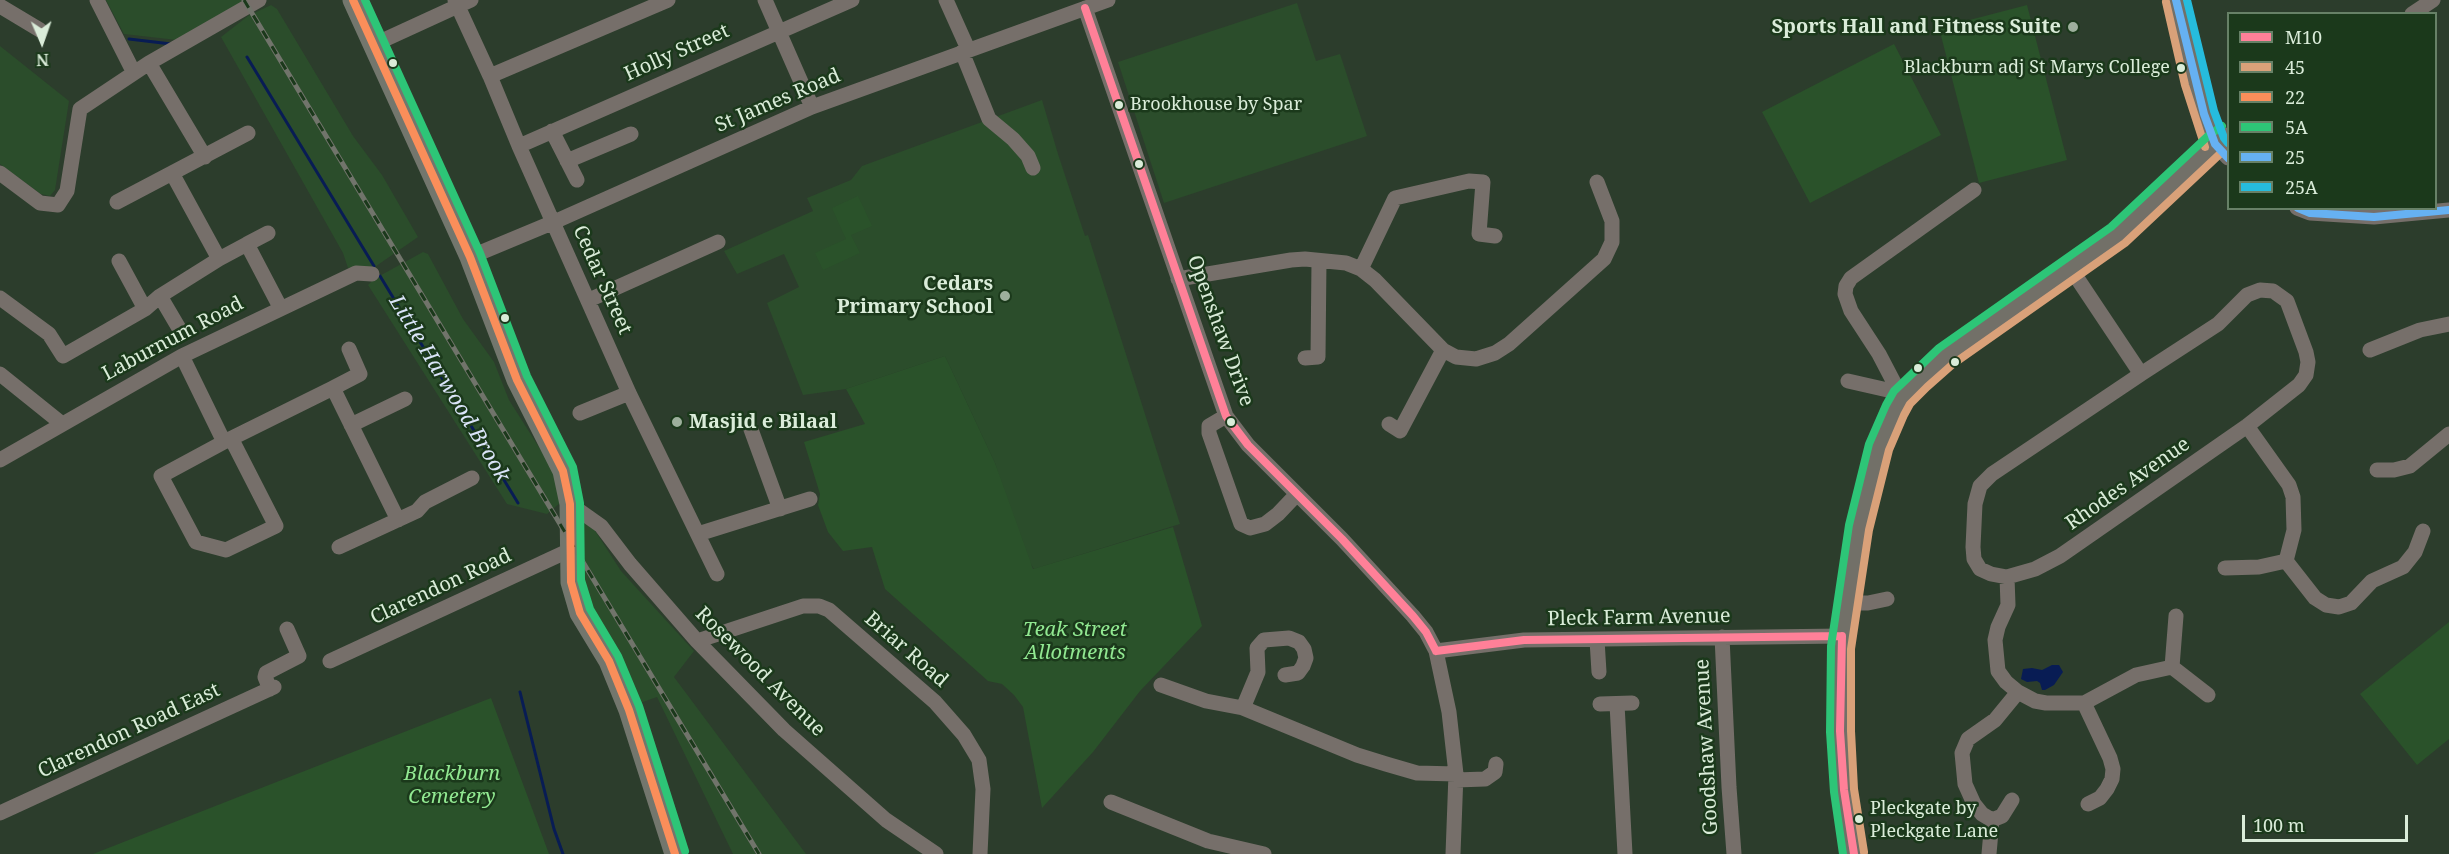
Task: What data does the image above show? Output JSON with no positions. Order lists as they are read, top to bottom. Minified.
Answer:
{"streets":{"street":["Holly Street","St James Road","Cedar Street","Openshaw Drive","Laburnum Road","Rhodes Avenue","Clarendon Road","Pleck Farm Avenue","Briar Road","Rosewood Avenue","Clarendon Road East","Goodshaw Avenue"]},"crossings":[["Holly Street","Cedar Street"],["St James Road","Cedar Street"],["St James Road","Openshaw Drive"],["Openshaw Drive","Pleck Farm Avenue"],["Pleck Farm Avenue","Goodshaw Avenue"],["Briar Road","Rosewood Avenue"]],"water":["Little Harwood Brook"],"parks":["Teak Street Allotments","Blackburn Cemetery"],"places":["Sports Hall and Fitness Suite","Blackburn adj St Marys College","Brookhouse by Spar","Cedars Primary School","Masjid e Bilaal","Pleckgate by Pleckgate Lane"],"lines":["transit line 22","transit line 5A","transit line 25","transit line 25A","transit line 45","transit line M10"],"legend":["M10","45","22","5A","25","25A"],"scale_bar":"100 m","north":"bottom"}
